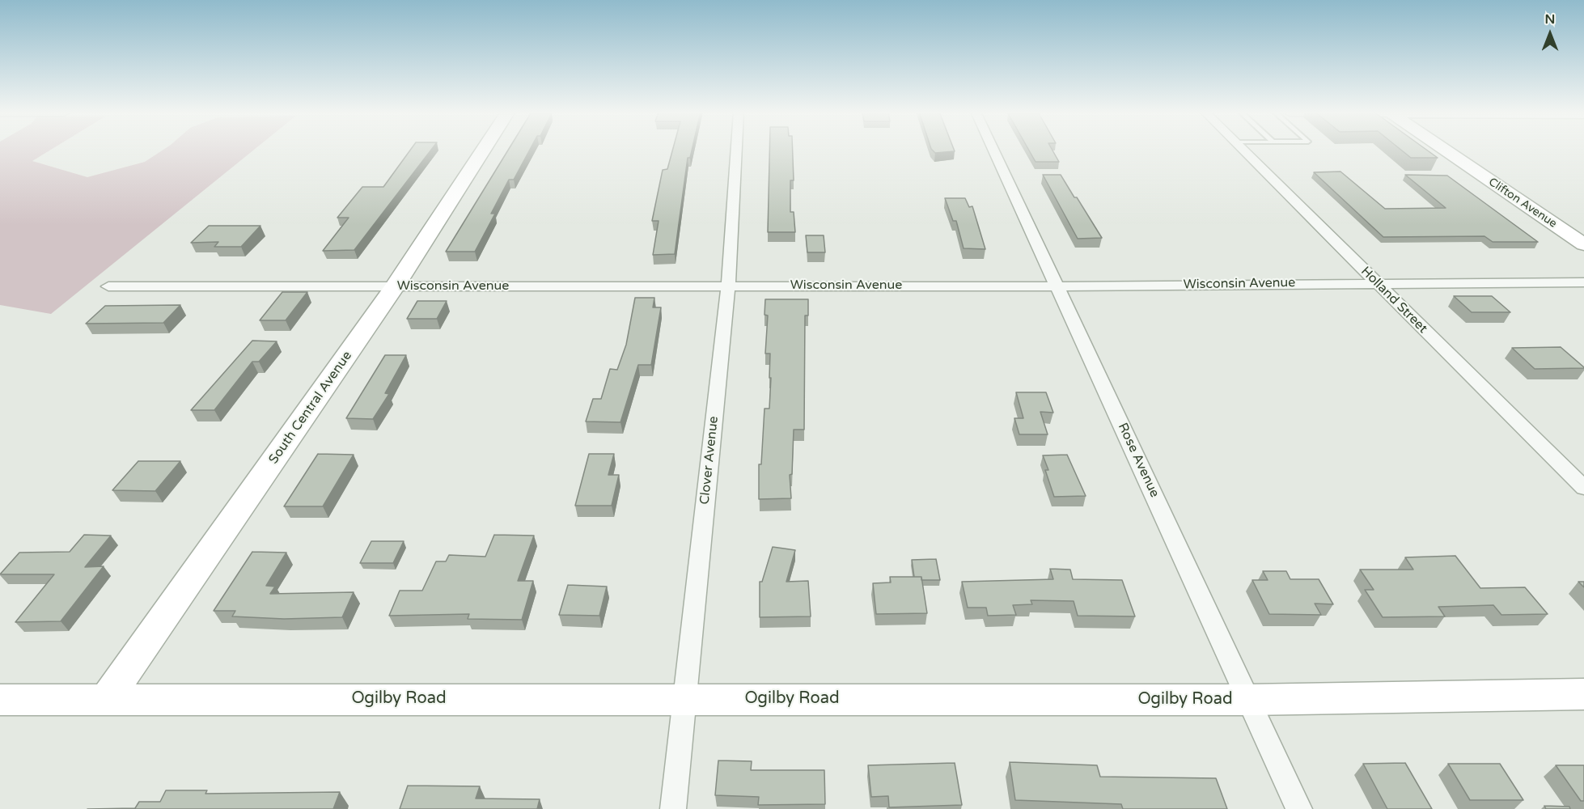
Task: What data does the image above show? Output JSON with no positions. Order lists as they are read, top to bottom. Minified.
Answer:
{"streets":{"street":["Clifton Avenue","Wisconsin Avenue","Holland Street","South Central Avenue","Clover Avenue","Rose Avenue","Ogilby Road"]},"crossings":[["Wisconsin Avenue","Holland Street"],["Wisconsin Avenue","South Central Avenue"],["Wisconsin Avenue","Clover Avenue"],["Wisconsin Avenue","Rose Avenue"],["South Central Avenue","Ogilby Road"],["Clover Avenue","Ogilby Road"],["Rose Avenue","Ogilby Road"]],"north":"top"}
